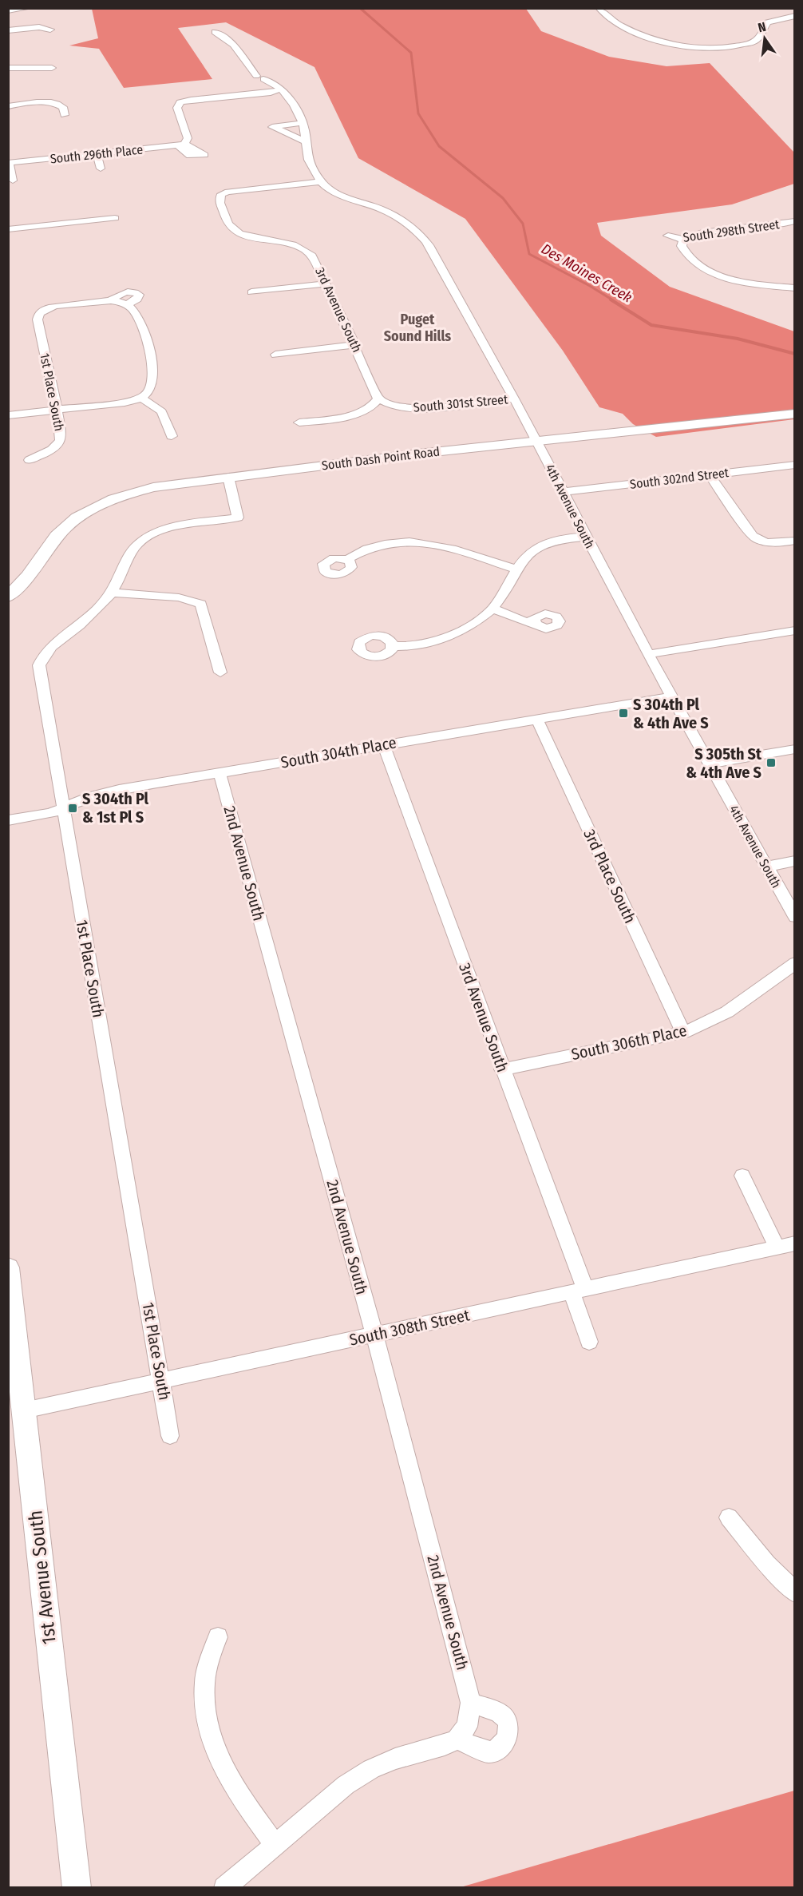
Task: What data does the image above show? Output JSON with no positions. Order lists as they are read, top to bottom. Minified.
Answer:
{"streets":{"main road":["South Dash Point Road","1st Avenue South"],"street":["South 296th Place","South 298th Street","3rd Avenue South","1st Place South","South 301st Street","South 302nd Street","4th Avenue South","South 304th Place","2nd Avenue South","3rd Place South","South 306th Place","South 308th Street"]},"crossings":[["South 296th Place","4th Avenue South"],["3rd Avenue South","South 301st Street"],["3rd Avenue South","4th Avenue South"],["3rd Avenue South","South 304th Place"],["3rd Avenue South","South 306th Place"],["3rd Avenue South","South 308th Street"],["1st Place South","South Dash Point Road"],["1st Place South","South 304th Place"],["1st Place South","South 308th Street"],["South 301st Street","4th Avenue South"],["South Dash Point Road","4th Avenue South"],["South 302nd Street","4th Avenue South"],["4th Avenue South","South 304th Place"],["South 304th Place","2nd Avenue South"],["South 304th Place","3rd Place South"],["2nd Avenue South","South 308th Street"],["3rd Place South","South 306th Place"],["South 308th Street","1st Avenue South"]],"districts":["Puget Sound Hills"],"water":["Des Moines Creek"],"places":{"transit":["S 304th Pl & 4th Ave S","S 305th St & 4th Ave S","S 304th Pl & 1st Pl S"]},"north":"top"}
